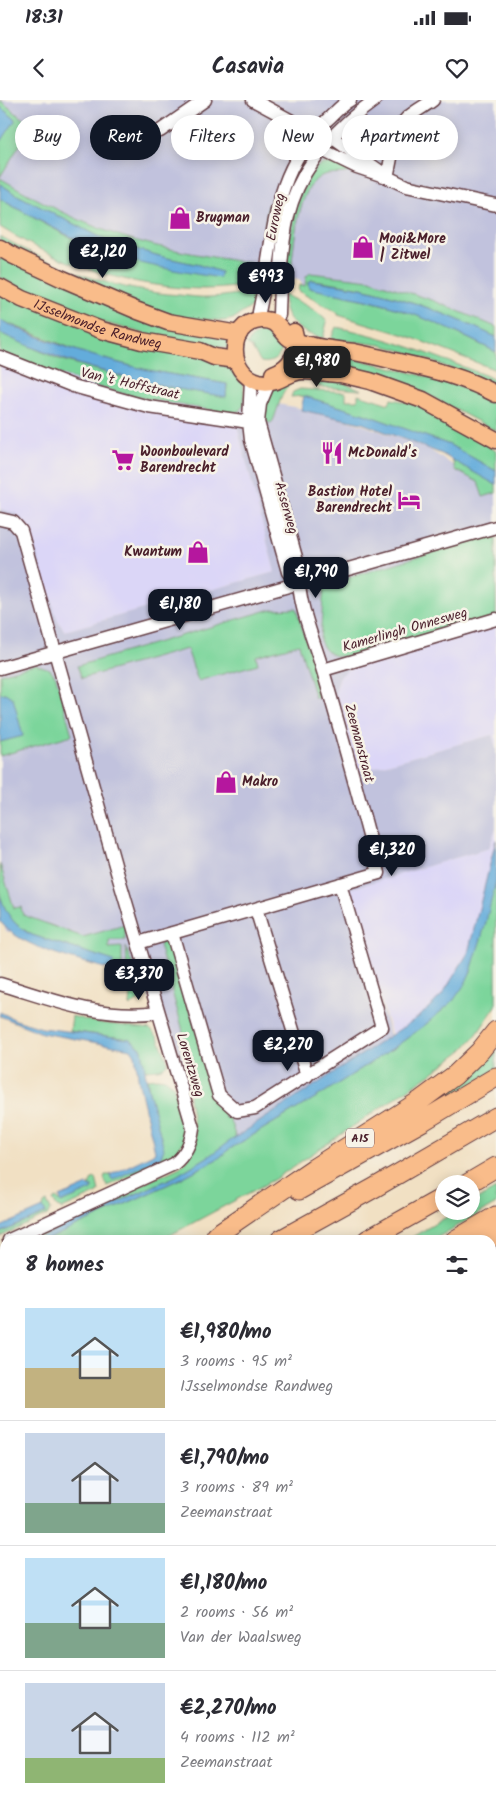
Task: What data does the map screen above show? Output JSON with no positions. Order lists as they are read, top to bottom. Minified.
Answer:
{"streets":{"highway":["A15"],"main road":["IJsselmondse Randweg"],"street":["Euroweg","Van 't Hoffstraat","Asserweg","Kamerlingh Onnesweg","Zeemanstraat","Lorentzweg"]},"crossings":[["Van 't Hoffstraat","Asserweg"],["Asserweg","Zeemanstraat"],["Kamerlingh Onnesweg","Zeemanstraat"],["Zeemanstraat","Lorentzweg"]],"places":{"shop":["Brugman","Mooi&More | Zitwel","Kwantum","Makro"],"restaurant":["McDonald's"],"supermarket":["Woonboulevard Barendrecht"],"hotel":["Bastion Hotel Barendrecht"]},"page":{"status":"18:31","header":"Casavia","chip":["Buy","Rent","Filters","New","Apartment"],"price":["€2,120","€993","€1,980","€1,790","€1,180","€1,320","€3,370","€2,270"],"heading":"8 homes","list":[{"name":"€1,980/mo","note":"3 rooms · 95 m² · IJsselmondse Randweg"},{"name":"€1,790/mo","note":"3 rooms · 89 m² · Zeemanstraat"},{"name":"€1,180/mo","note":"2 rooms · 56 m² · Van der Waalsweg"},{"name":"€2,270/mo","note":"4 rooms · 112 m² · Zeemanstraat"}]}}
